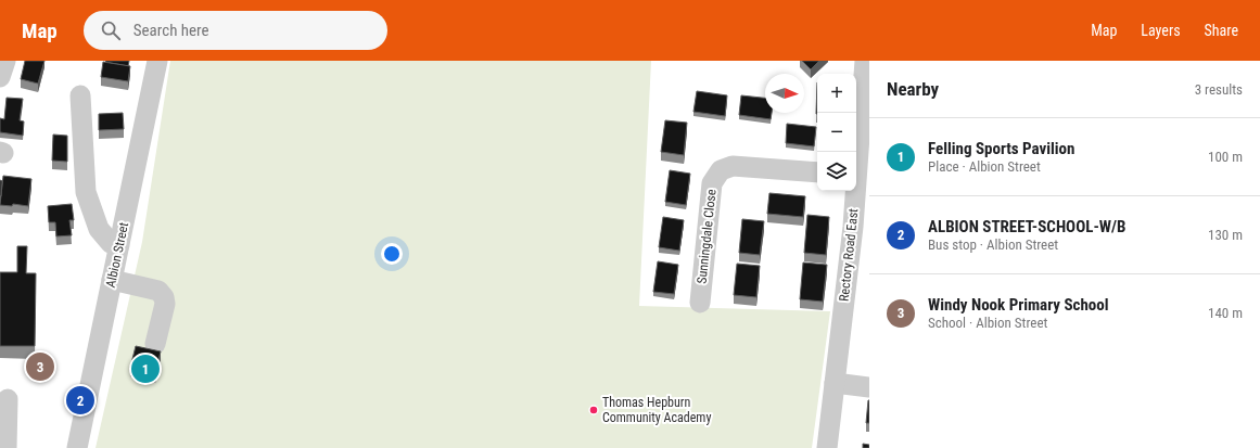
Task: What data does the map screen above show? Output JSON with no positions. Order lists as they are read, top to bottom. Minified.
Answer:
{"streets":{"street":["Sunningdale Close","Albion Street","Rectory Road East"]},"places":["Thomas Hepburn Community Academy"],"north":"right","page":{"header":"Map","search":"Search here","nav":["Map","Layers","Share"],"heading":["Nearby","3 results"],"map_buttons":["+","−"],"list":[{"mark":"1","name":"Felling Sports Pavilion","note":"Place · Albion Street","value":"100 m"},{"mark":"2","name":"ALBION STREET-SCHOOL-W/B","note":"Bus stop · Albion Street","value":"130 m"},{"mark":"3","name":"Windy Nook Primary School","note":"School · Albion Street","value":"140 m"}],"pins":["3","1","2"]}}
